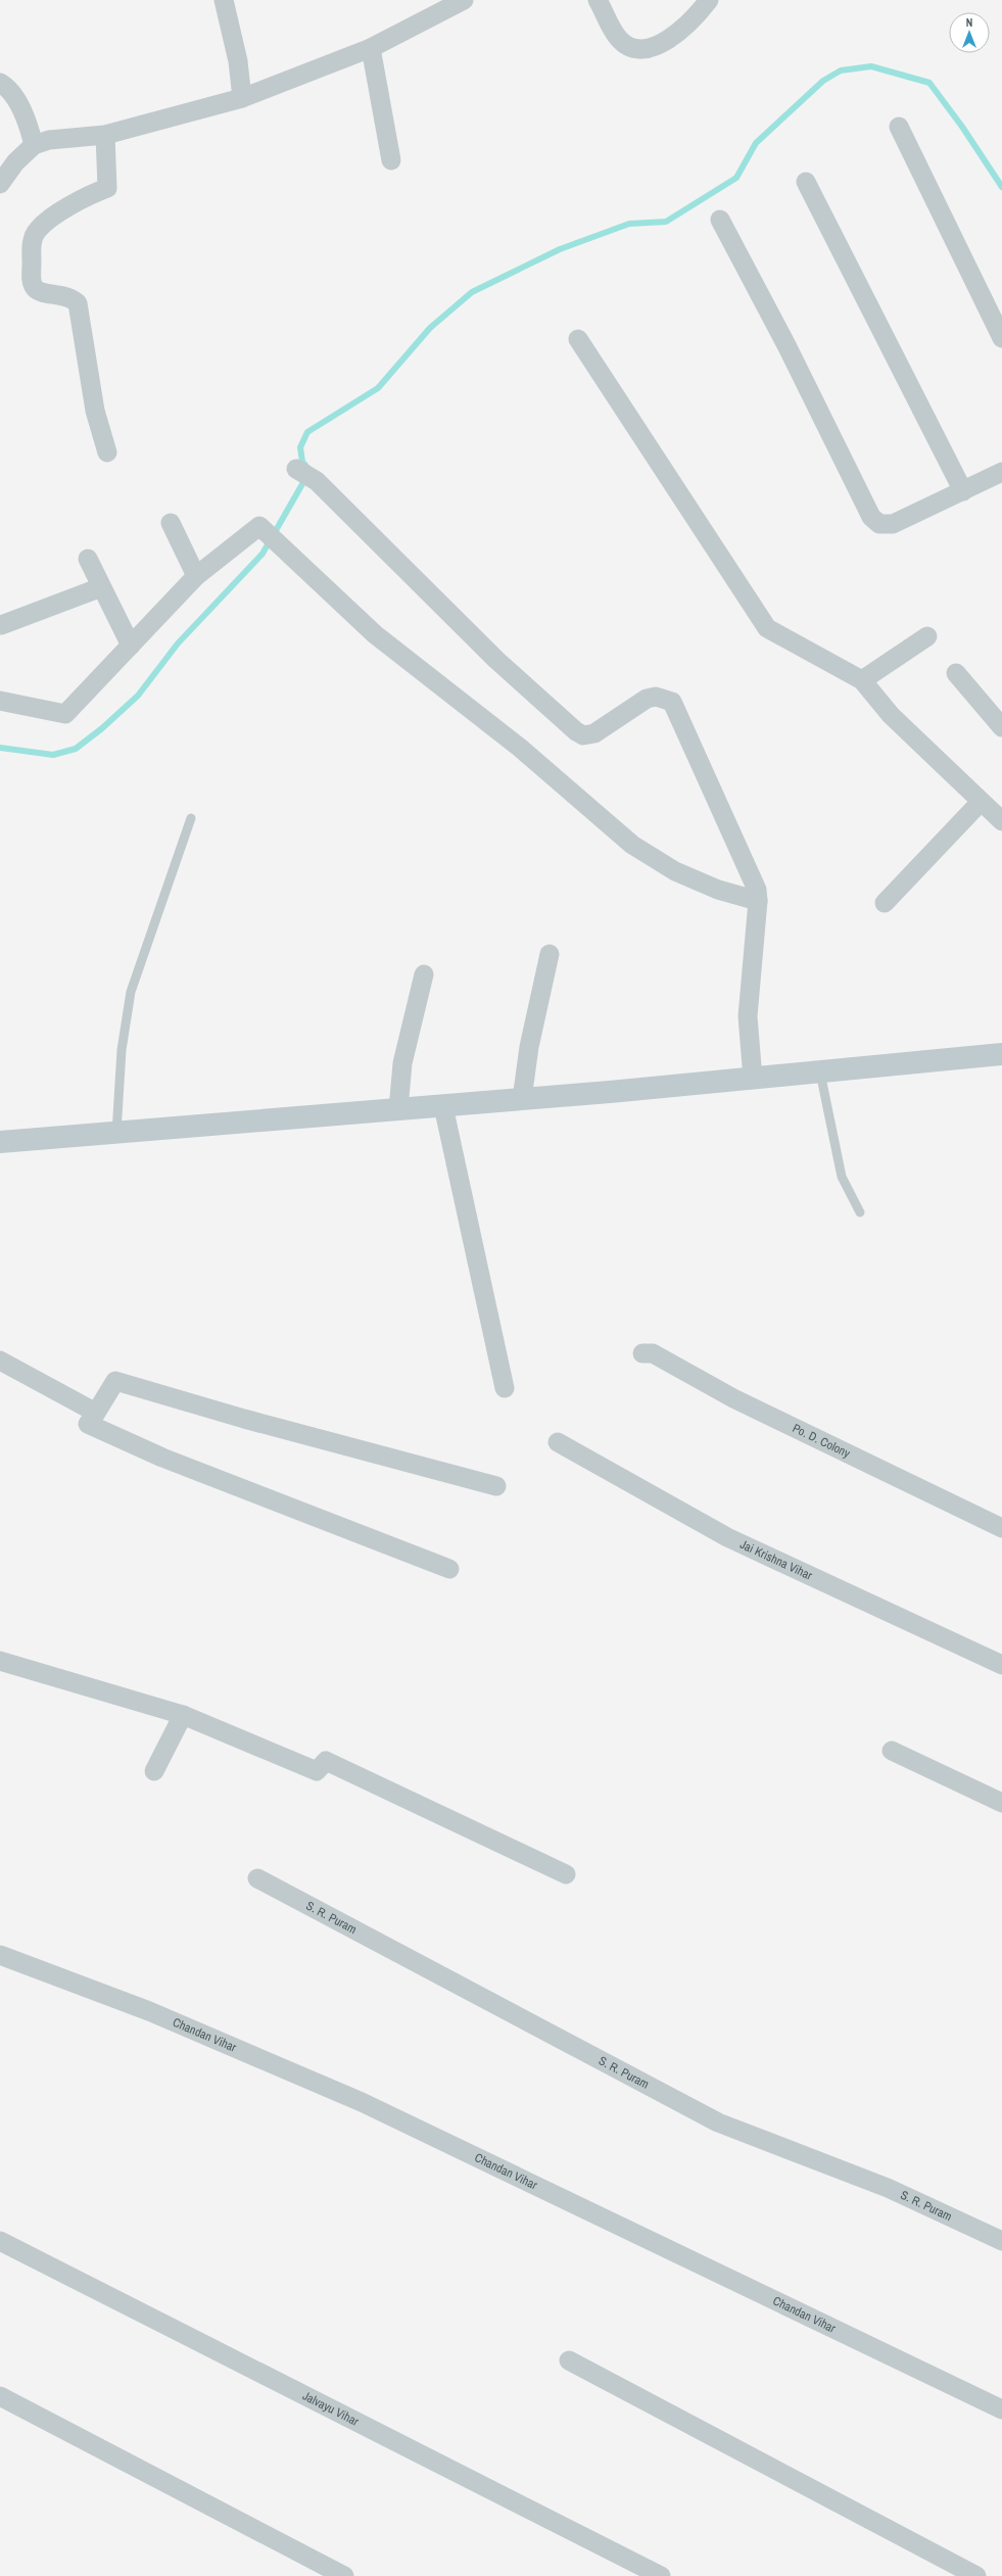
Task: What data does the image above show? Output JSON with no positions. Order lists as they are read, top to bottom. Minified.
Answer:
{"streets":{"street":["Po. D. Colony","Jai Krishna Vihar","S. R. Puram","Chandan Vihar","Jalvayu Vihar"]},"north":"top"}
